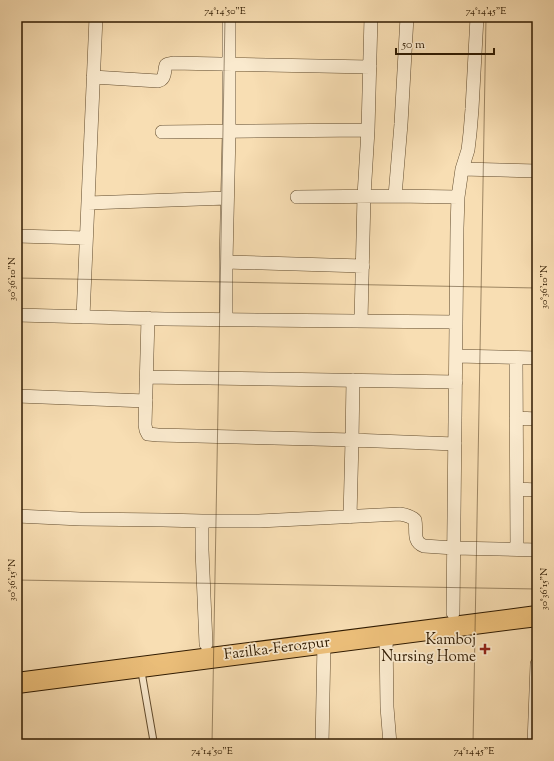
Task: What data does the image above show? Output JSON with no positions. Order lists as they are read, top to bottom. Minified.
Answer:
{"streets":{"main road":["Fazilka-Ferozpur"]},"places":{"health":["Kamboj Nursing Home"]},"scale_bar":"50 m","coordinates":["74°14'50\"E","74°14'45\"E","30°36'10\"N","30°36'15\"N"]}
